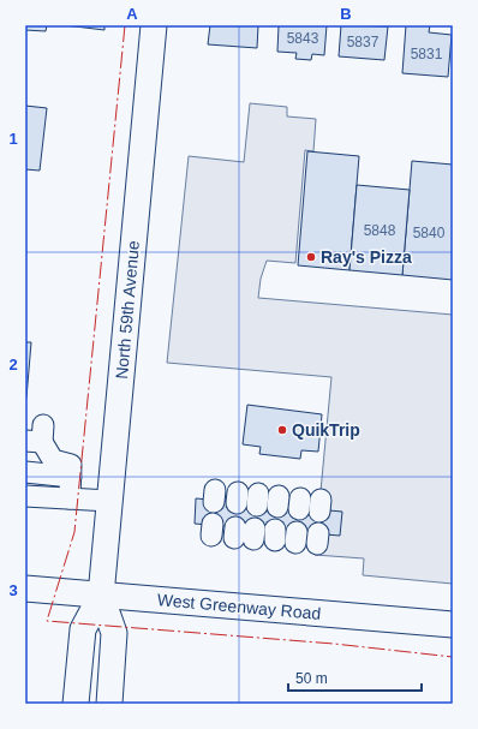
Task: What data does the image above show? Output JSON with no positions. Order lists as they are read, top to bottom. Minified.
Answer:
{"streets":{"main road":["North 59th Avenue","West Greenway Road"]},"crossings":[["North 59th Avenue","West Greenway Road"]],"places":["Ray's Pizza","QuikTrip"],"house_numbers":["5843","5837","5831","5848","5840"],"scale_bar":"50 m","grid":{"columns":["A","B"],"rows":["1","2","3"]}}
